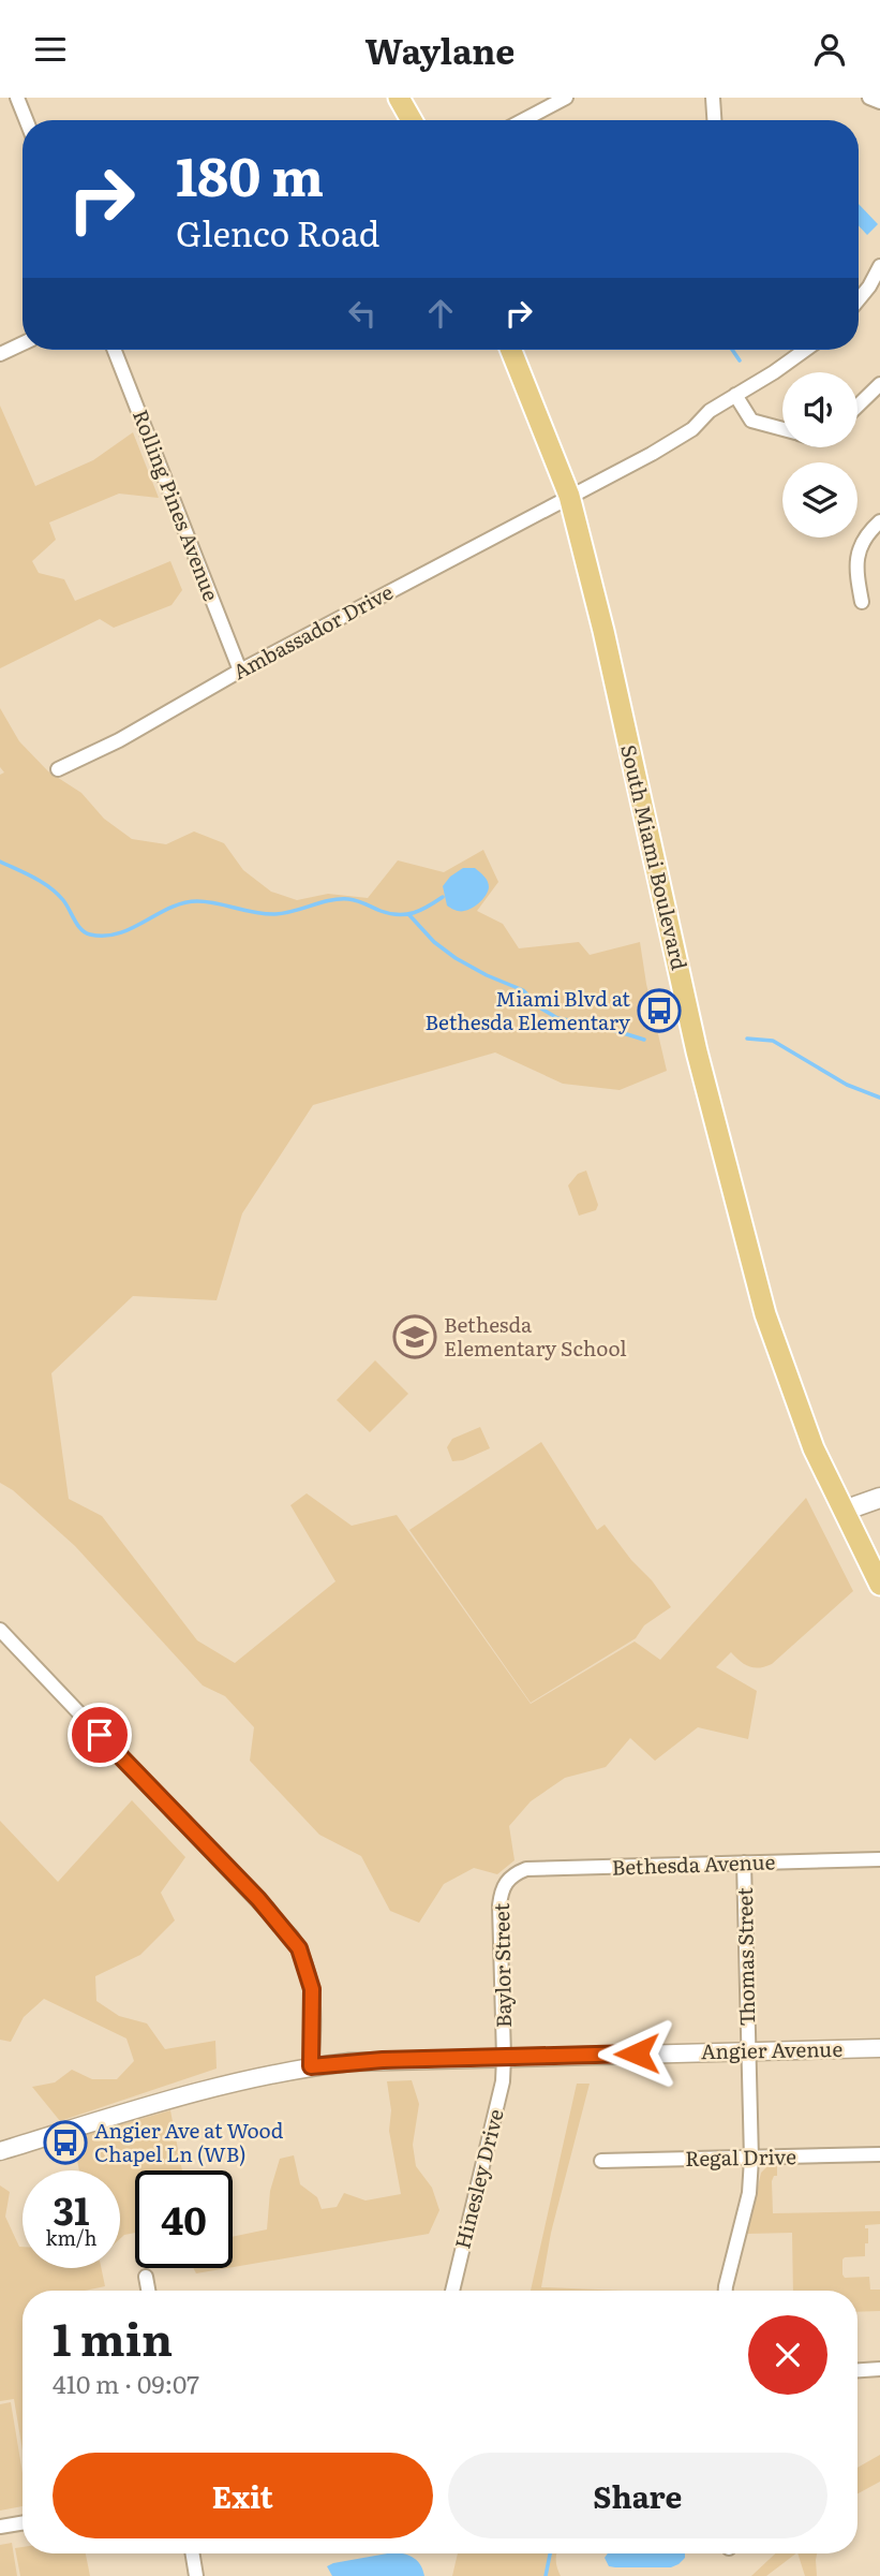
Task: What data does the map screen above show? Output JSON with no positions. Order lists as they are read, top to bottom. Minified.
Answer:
{"streets":{"main road":["South Miami Boulevard"],"street":["Rolling Pines Avenue","Ambassador Drive","Bethesda Avenue","Thomas Street","Baylor Street","Angier Avenue","Regal Drive","Hinesley Drive"]},"crossings":[["Rolling Pines Avenue","Ambassador Drive"],["Ambassador Drive","South Miami Boulevard"],["Bethesda Avenue","Thomas Street"],["Bethesda Avenue","Baylor Street"],["Thomas Street","Angier Avenue"],["Thomas Street","Regal Drive"],["Baylor Street","Angier Avenue"],["Baylor Street","Hinesley Drive"],["Angier Avenue","Hinesley Drive"]],"places":{"bus stop":["Miami Blvd at Bethesda Elementary","Angier Ave at Wood Chapel Ln (WB)"],"school or university":["Bethesda Elementary School"]},"page":{"header":"Waylane","turn":["180 m","Glenco Road"],"speed":"31 km/h","limit":"40","heading":["1 min","410 m · 09:07"],"buttons":["Exit","Share"]}}
